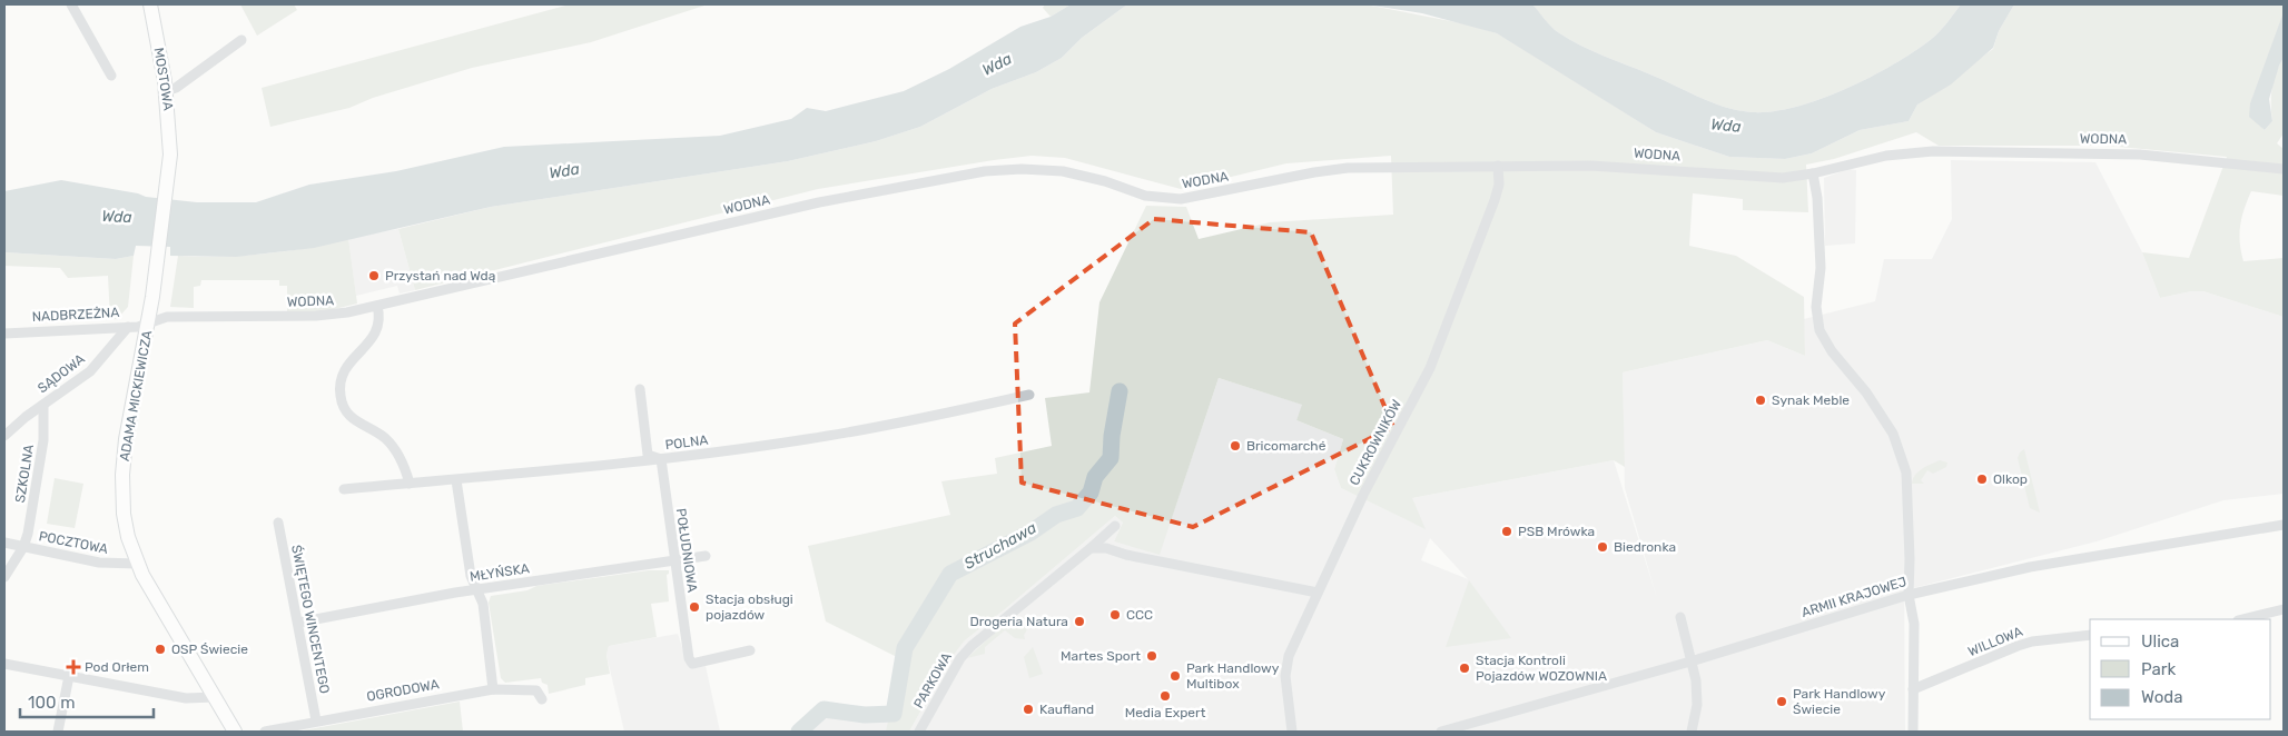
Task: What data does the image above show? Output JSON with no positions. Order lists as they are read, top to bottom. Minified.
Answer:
{"streets":{"street":["MOSTOWA","WODNA","NADBRZEŻNA","SĄDOWA","ADAMA MICKIEWICZA","POLNA","CUKROWNIKÓW","SZKOLNA","POCZTOWA","POŁUDNIOWA","MŁYŃSKA","ARMII KRAJOWEJ","ŚWIĘTEGO WINCENTEGO","WILLOWA","PARKOWA","OGRODOWA"]},"crossings":[["MOSTOWA","ADAMA MICKIEWICZA"],["WODNA","NADBRZEŻNA"],["WODNA","ADAMA MICKIEWICZA"],["WODNA","CUKROWNIKÓW"],["NADBRZEŻNA","SĄDOWA"],["NADBRZEŻNA","ADAMA MICKIEWICZA"],["SĄDOWA","SZKOLNA"],["ADAMA MICKIEWICZA","POCZTOWA"],["POLNA","POŁUDNIOWA"],["SZKOLNA","POCZTOWA"],["POŁUDNIOWA","MŁYŃSKA"],["MŁYŃSKA","ŚWIĘTEGO WINCENTEGO"],["ŚWIĘTEGO WINCENTEGO","OGRODOWA"]],"water":["Wda","Struchawa"],"places":{"other":["Przystań nad Wdą","Synak Meble","Bricomarché","Olkop","PSB Mrówka","Biedronka","Stacja obsługi pojazdów","CCC","Drogeria Natura","OSP Świecie","Martes Sport","Stacja Kontroli Pojazdów WOZOWNIA","Park Handlowy Multibox","Media Expert","Park Handlowy Świecie","Kaufland"],"health":["Pod Orłem"]},"legend":["Ulica","Park","Woda"],"scale_bar":"100 m"}
